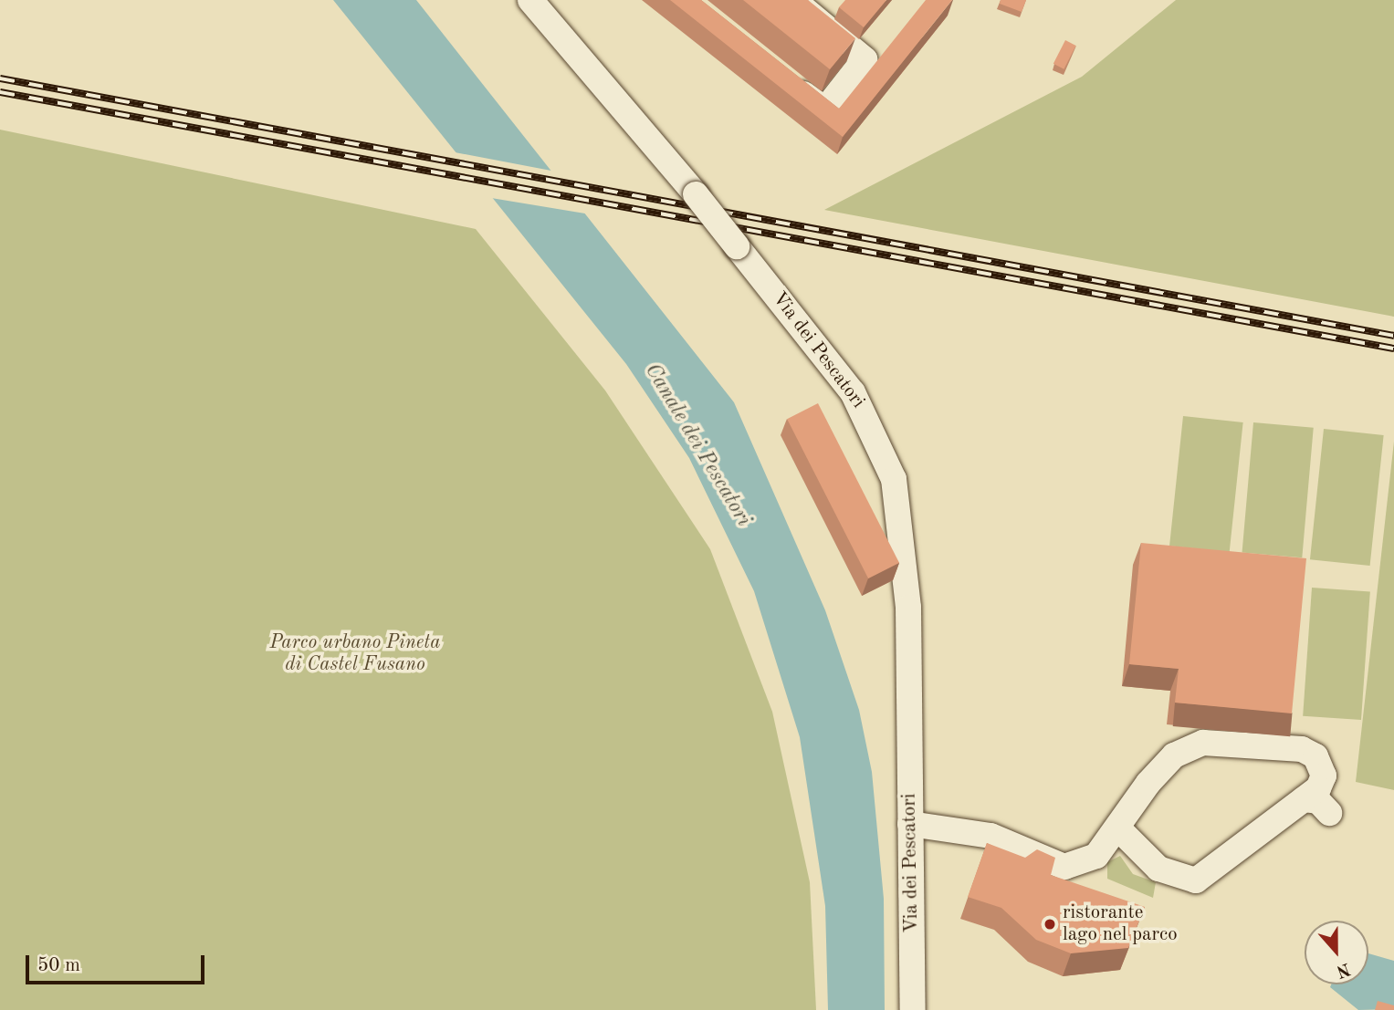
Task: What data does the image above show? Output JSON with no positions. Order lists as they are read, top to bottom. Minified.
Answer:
{"streets":{"street":["Via dei Pescatori"]},"water":["Canale dei Pescatori"],"parks":["Parco urbano Pineta di Castel Fusano"],"places":["ristorante lago nel parco"],"scale_bar":"50 m","north":"bottom"}
